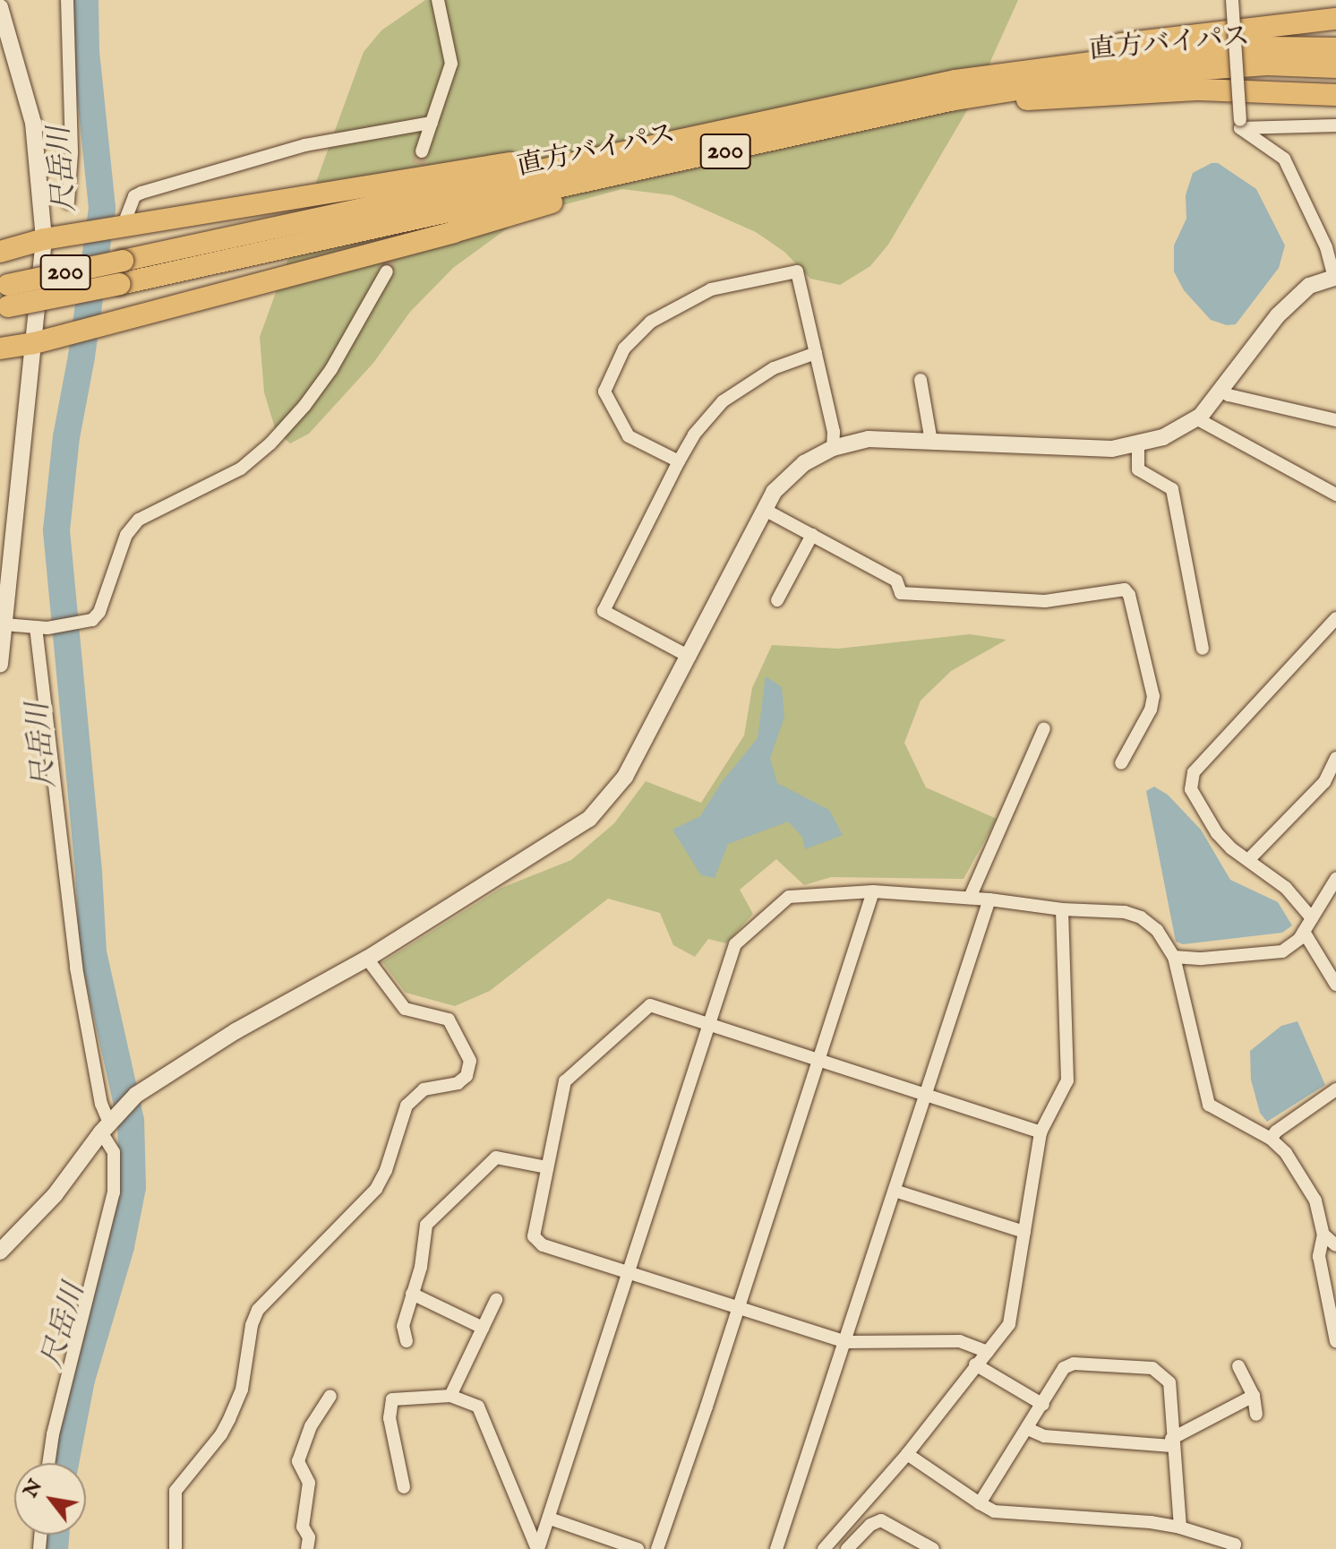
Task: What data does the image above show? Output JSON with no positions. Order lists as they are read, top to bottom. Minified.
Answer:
{"streets":{"highway":["直方バイパス","200"]},"water":["尺岳川"],"north":"top left"}
